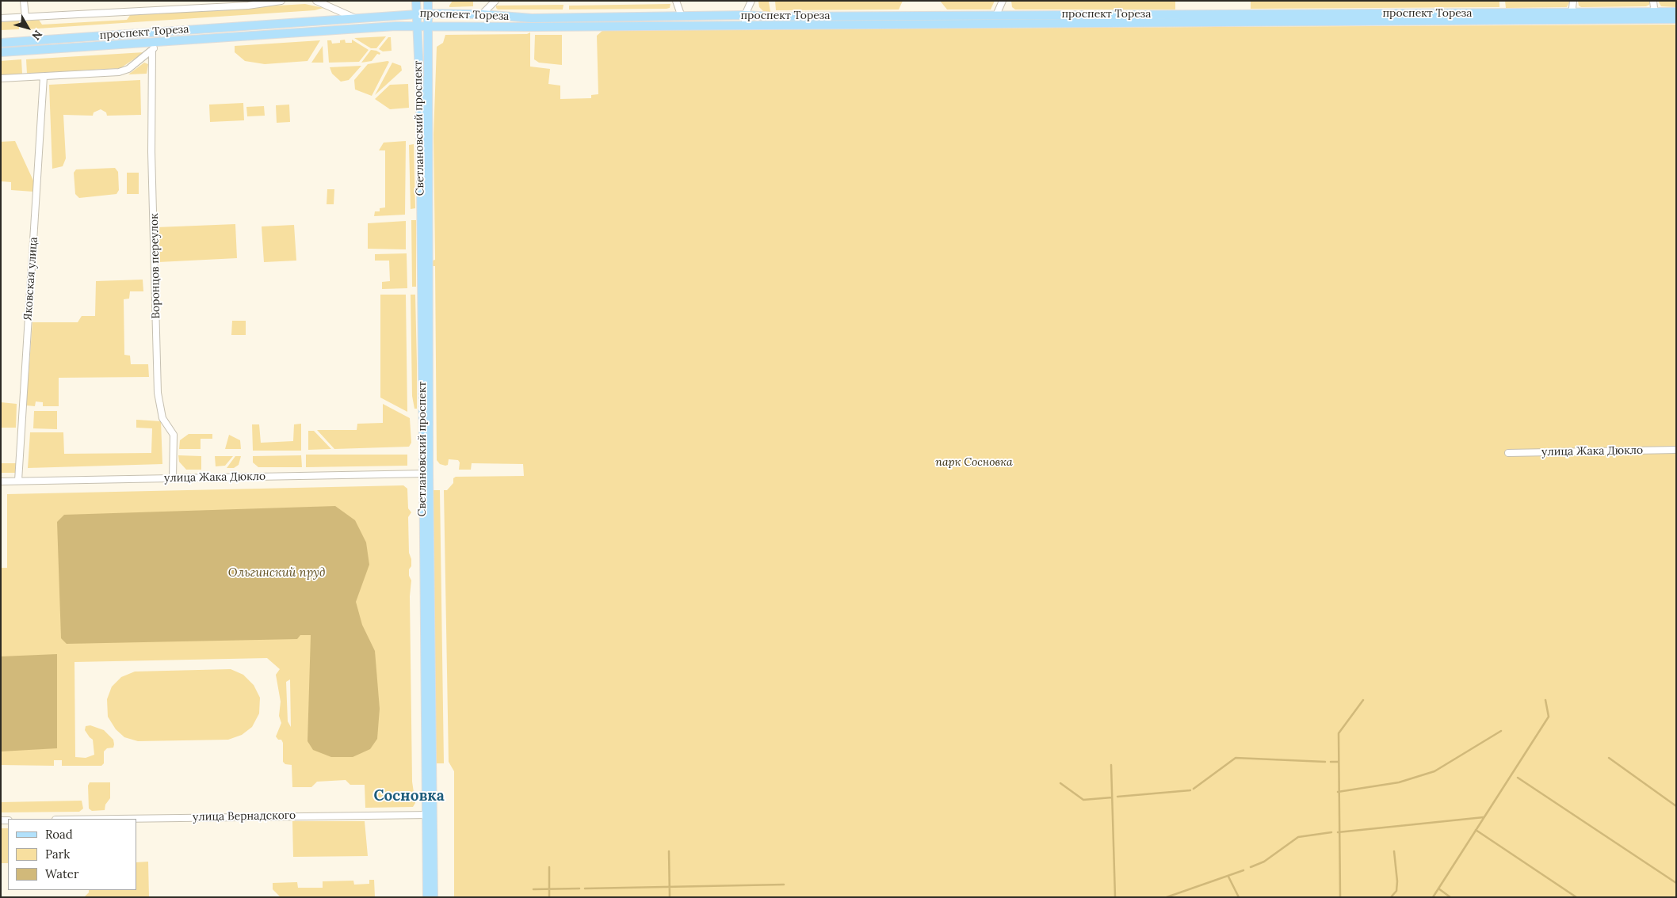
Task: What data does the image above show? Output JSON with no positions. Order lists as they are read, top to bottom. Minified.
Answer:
{"streets":{"main road":["проспект Тореза","Светлановский проспект"],"street":["Воронцов переулок","Яковская улица","улица Жака Дюкло","улица Вернадского"]},"crossings":[["проспект Тореза","Светлановский проспект"],["Светлановский проспект","улица Жака Дюкло"],["Светлановский проспект","улица Вернадского"],["Воронцов переулок","улица Жака Дюкло"],["Яковская улица","улица Жака Дюкло"]],"districts":["Сосновка"],"water":["Ольгинский пруд"],"parks":["парк Сосновка"],"legend":["Road","Park","Water"],"north":"bottom right"}
